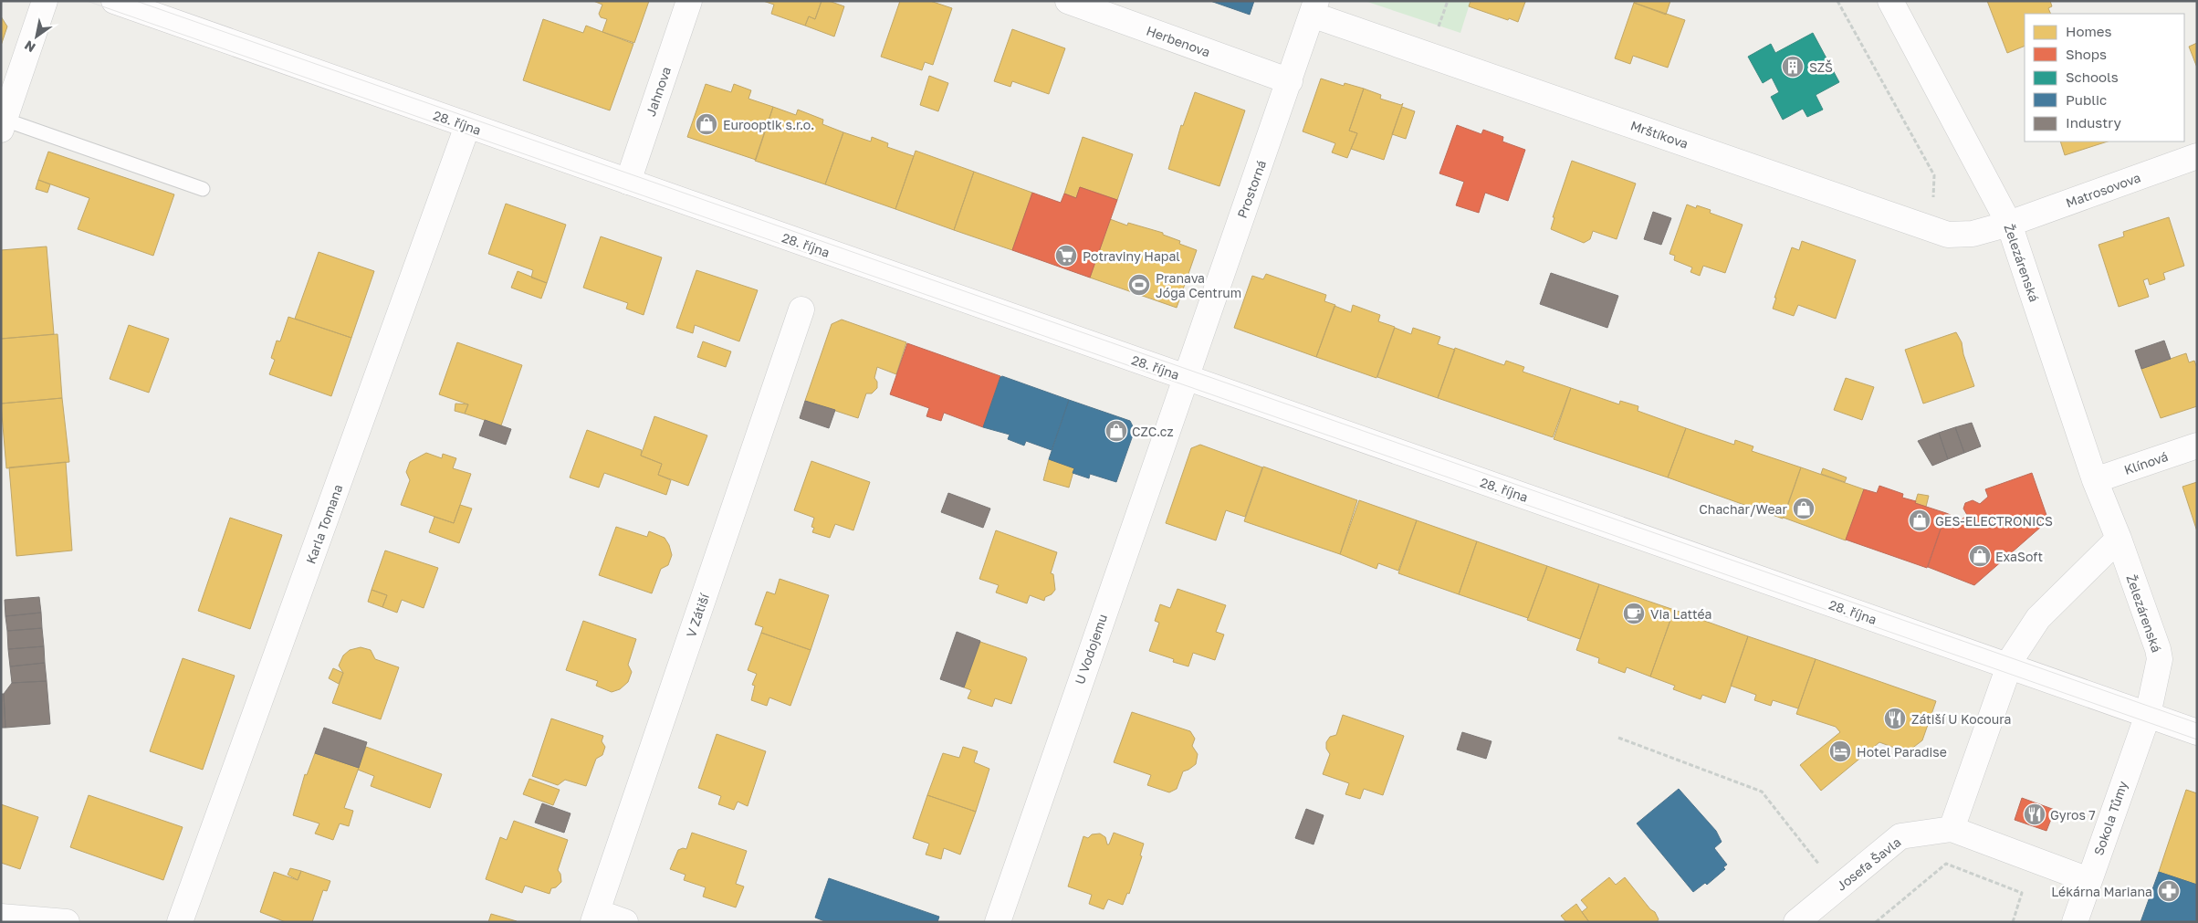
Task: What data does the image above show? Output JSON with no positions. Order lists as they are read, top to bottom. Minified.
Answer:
{"streets":{"street":["Herbenova","Jahnova","28. října","Mrštíkova","Prostorná","Matrosovova","Železárenská","Klínová","Karla Tomana","V Zátiší","U Vodojemu","Sokola Tůmy","Josefa Šavla"]},"crossings":[["Herbenova","Prostorná"],["Jahnova","28. října"],["28. října","Prostorná"],["28. října","Železárenská"],["28. října","Karla Tomana"],["28. října","U Vodojemu"],["28. října","Sokola Tůmy"],["Mrštíkova","Prostorná"],["Mrštíkova","Matrosovova"],["Mrštíkova","Železárenská"],["Prostorná","U Vodojemu"],["Matrosovova","Železárenská"],["Železárenská","Klínová"],["Železárenská","Sokola Tůmy"],["Sokola Tůmy","Josefa Šavla"]],"places":{"building":["SZŠ"],"shop":["Eurooptik s.r.o.","CZC.cz","Chachar/Wear","GES-ELECTRONICS","ExaSoft"],"supermarket":["Potraviny Hapal"],"sports":["Pranava Jóga Centrum"],"cafe":["Via Lattéa"],"restaurant":["Zátiší U Kocoura","Gyros 7"],"hotel":["Hotel Paradise"],"pharmacy":["Lékárna Mariana"]},"legend":["Homes","Shops","Schools","Public","Industry"],"north":"bottom left"}
